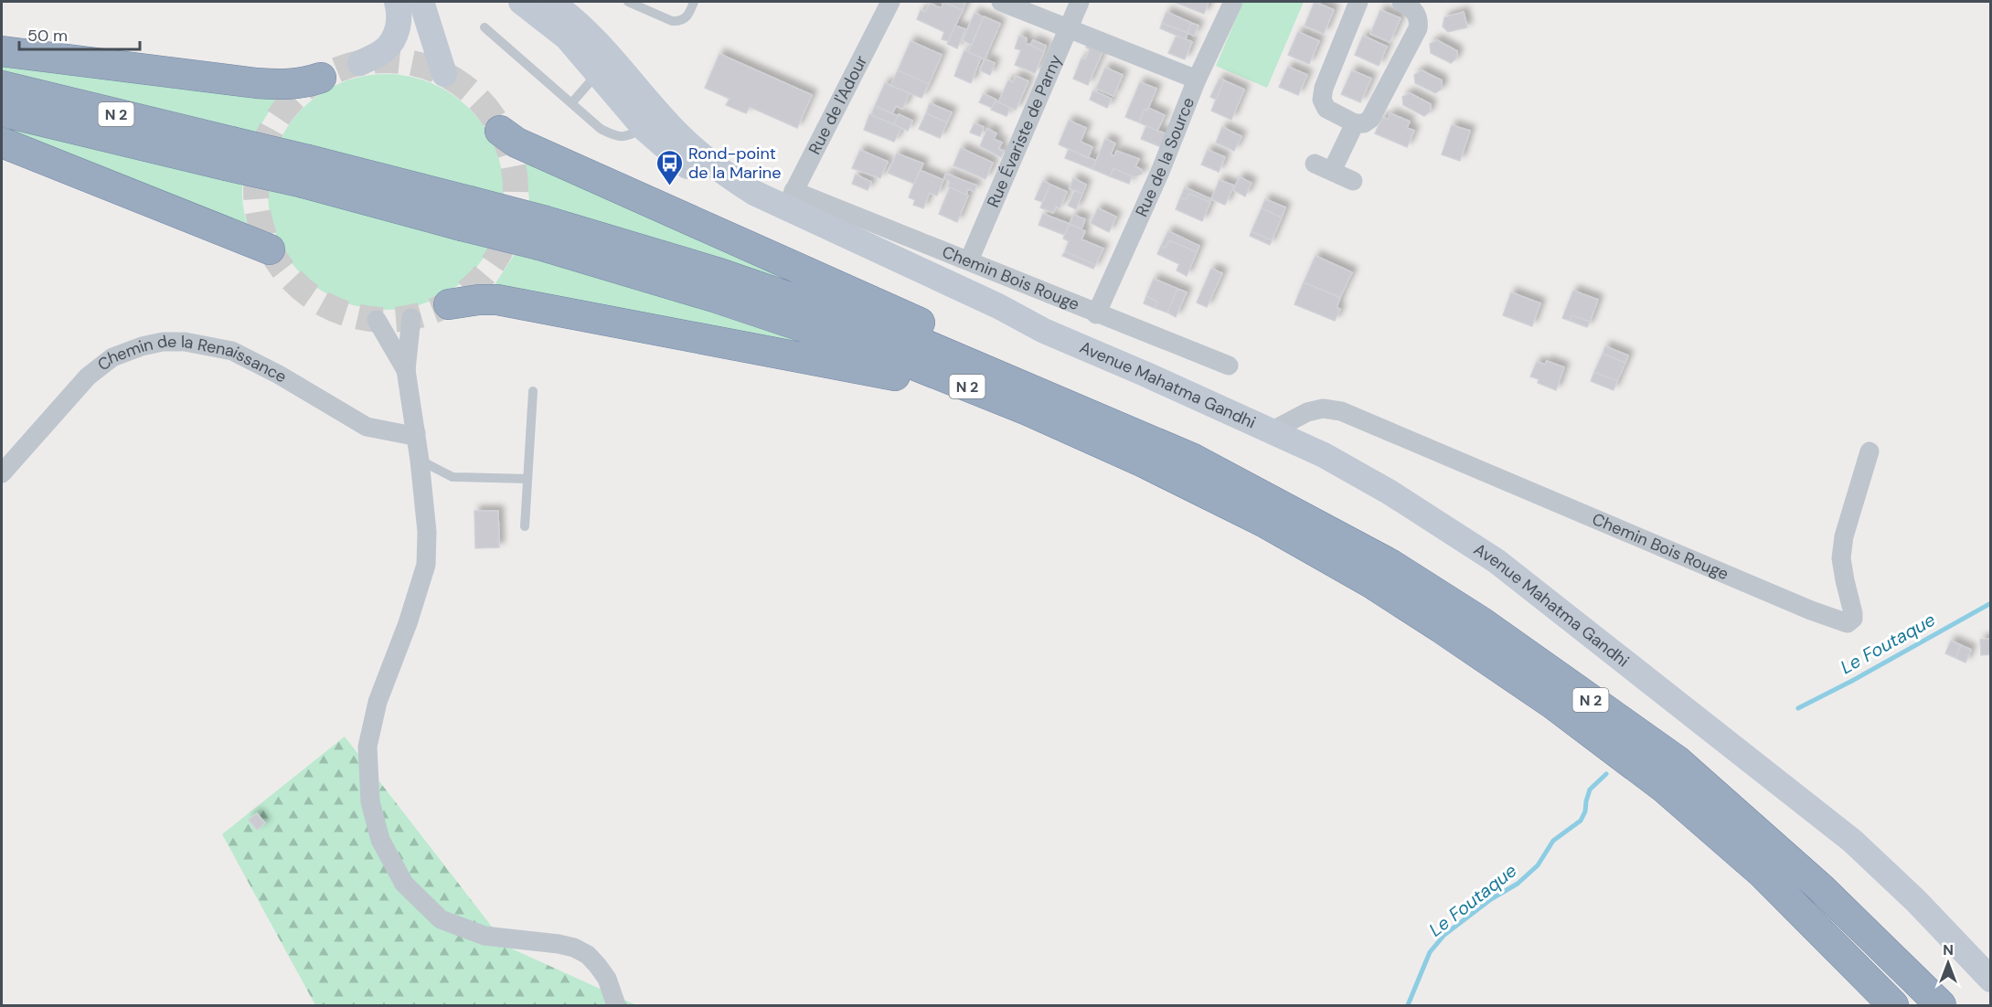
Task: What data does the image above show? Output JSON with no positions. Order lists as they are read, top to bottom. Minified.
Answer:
{"streets":{"highway":["N 2"],"main road":["Avenue Mahatma Gandhi"],"street":["Rue de l'Adour","Rue Évariste de Parny","Rue de la Source","Chemin Bois Rouge","Chemin de la Renaissance"]},"crossings":[["Rue de l'Adour","Chemin Bois Rouge"],["Rue de l'Adour","Avenue Mahatma Gandhi"],["Rue Évariste de Parny","Chemin Bois Rouge"],["Rue de la Source","Chemin Bois Rouge"],["Chemin Bois Rouge","Avenue Mahatma Gandhi"]],"water":["Le Foutaque"],"places":{"bus stop":["Rond-point de la Marine"]},"scale_bar":"50 m","north":"top"}
